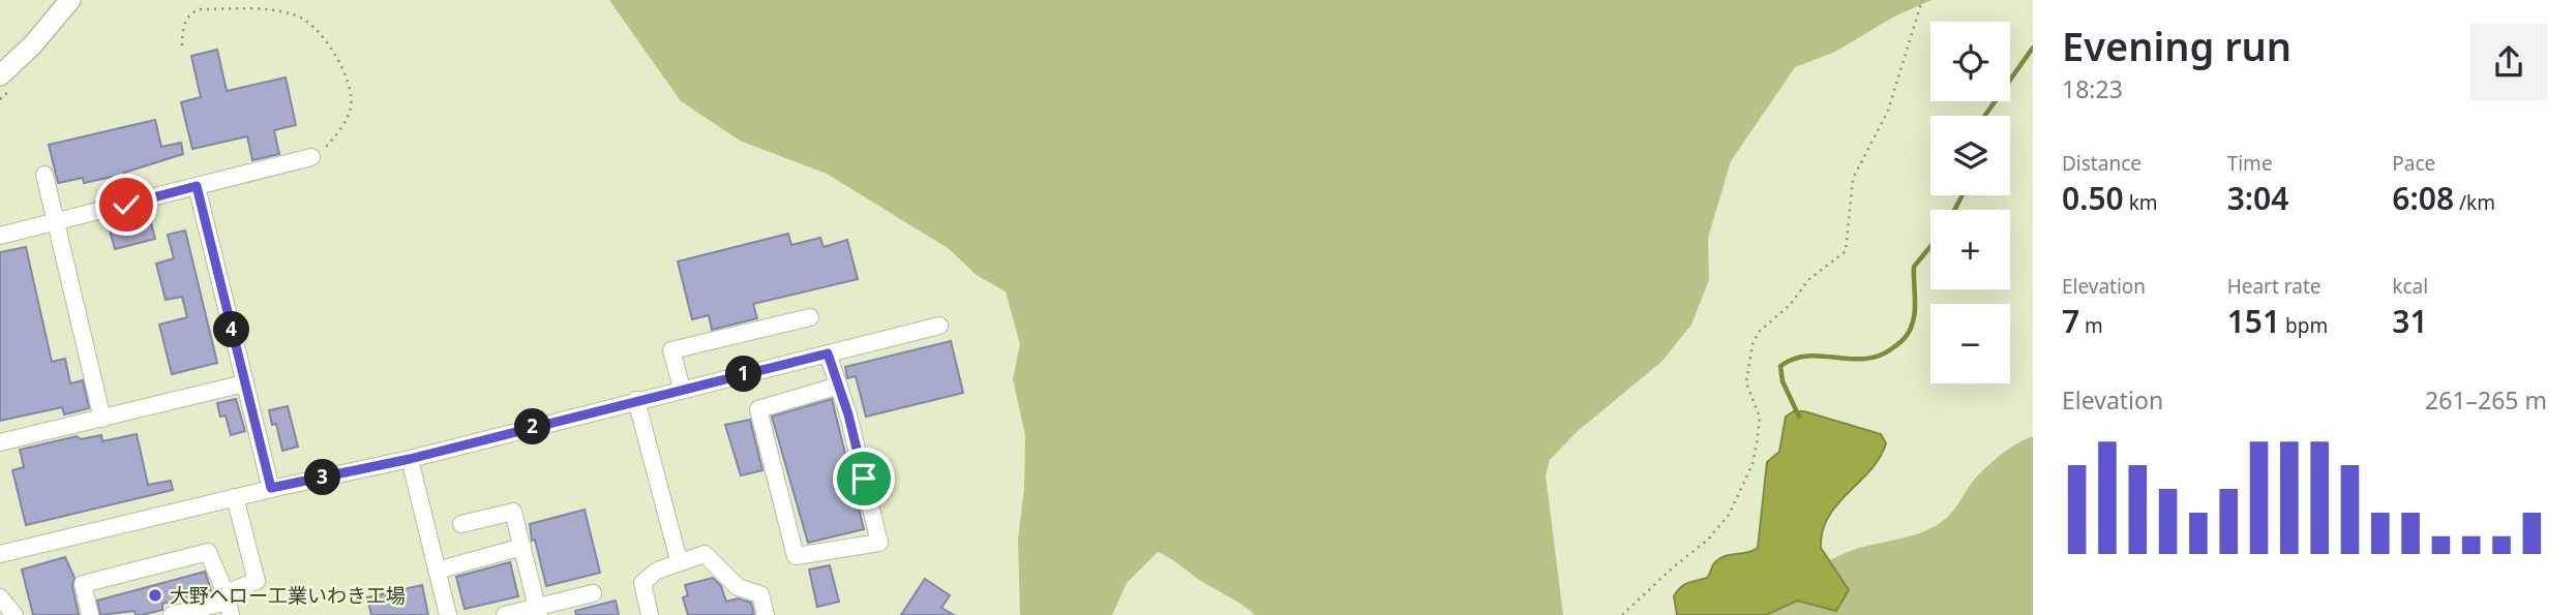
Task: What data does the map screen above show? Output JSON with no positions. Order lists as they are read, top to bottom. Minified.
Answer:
{"places":["大野ヘロー工業いわき工場"],"page":{"heading":["Evening run","18:23"],"map_buttons":["+","−"],"stats":[["Distance","0.50 km"],["Time","3:04"],["Pace","6:08 /km"],["Elevation","7 m"],["Heart rate","151 bpm"],["kcal","31"]],"pins":["4","1","2","3"],"chart":["Elevation","261–265 m"]}}
